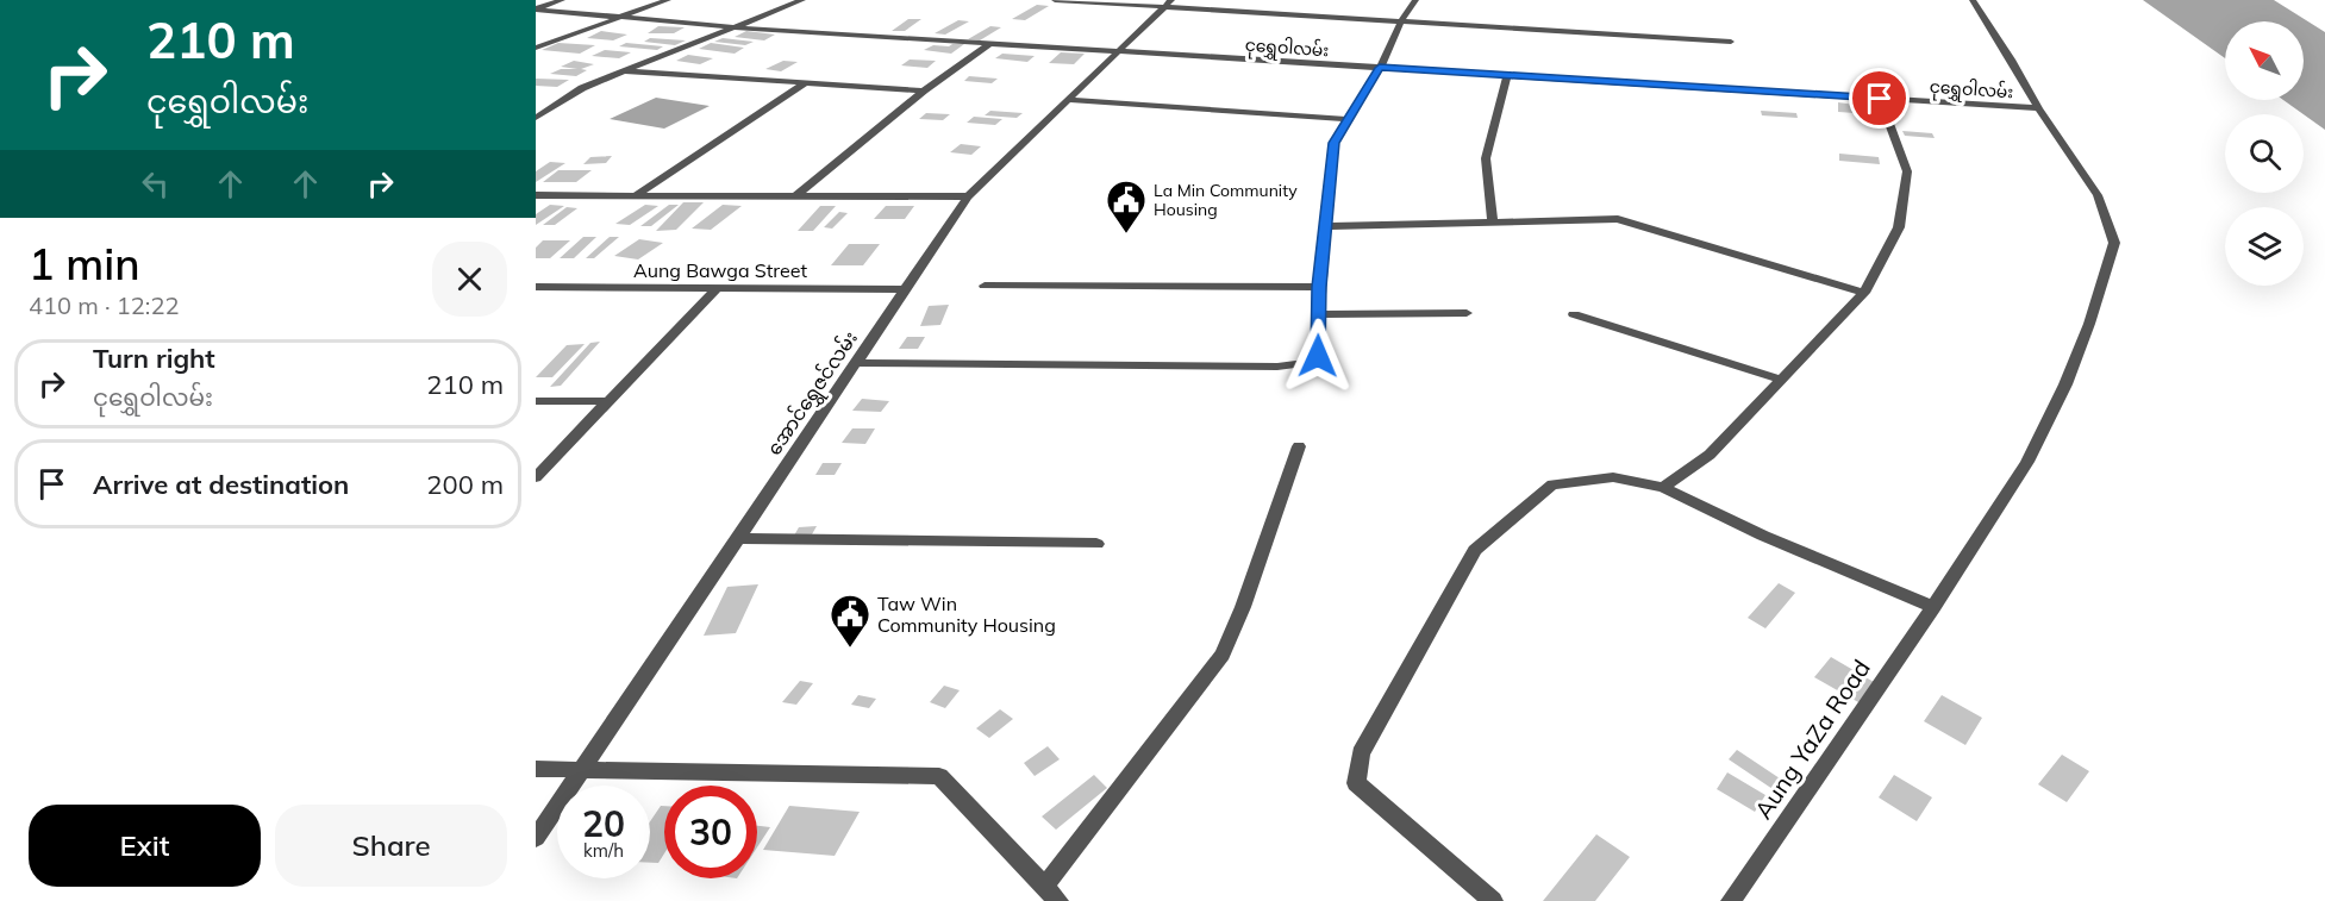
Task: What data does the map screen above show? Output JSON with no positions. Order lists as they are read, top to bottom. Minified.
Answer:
{"streets":{"street":["ငုရွှေဝါလမ်း","Aung Bawga Street","အောင်ရွှေဇင်လမ်း","Aung YaZa Road"]},"crossings":[["ငုရွှေဝါလမ်း","အောင်ရွှေဇင်လမ်း"],["ငုရွှေဝါလမ်း","Aung YaZa Road"],["Aung Bawga Street","အောင်ရွှေဇင်လမ်း"]],"places":{"public building":["La Min Community Housing","Taw Win Community Housing"]},"north":"top left","page":{"turn":["210 m","ငုရွှေဝါလမ်း"],"heading":["1 min","410 m · 12:22"],"list":[{"name":"Turn right","note":"ငုရွှေဝါလမ်း","value":"210 m"},{"name":"Arrive at destination","value":"200 m"}],"speed":"20 km/h","limit":"30","buttons":["Exit","Share"]}}
